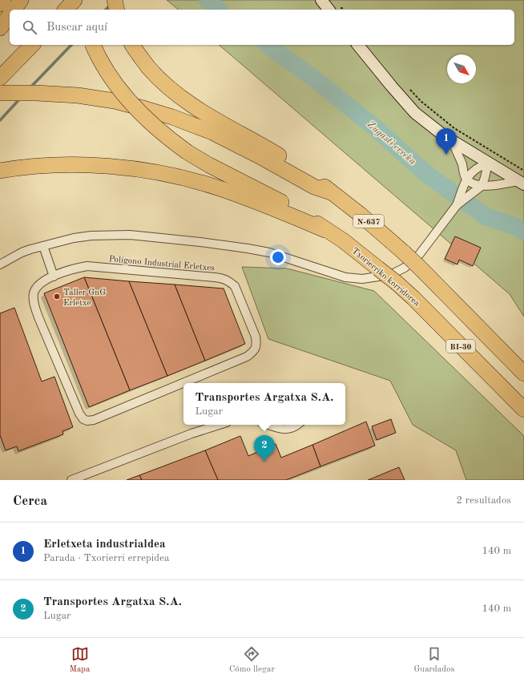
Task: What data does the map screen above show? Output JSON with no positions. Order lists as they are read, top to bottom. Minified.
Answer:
{"streets":{"highway":["N-637","Txorierriko korridorea","BI-30"],"street":["Polígono Industrial Erletxes"]},"crossings":[["N-637","BI-30"]],"water":["Zugasti erreka"],"places":["Taller GnG Erletxe"],"north":"bottom right","page":{"search":"Buscar aquí","pins":["1","2"],"popup":["Transportes Argatxa S.A.","Lugar"],"heading":["Cerca","2 resultados"],"list":[{"mark":"1","name":"Erletxeta industrialdea","note":"Parada · Txorierri errepidea","value":"140 m"},{"mark":"2","name":"Transportes Argatxa S.A.","note":"Lugar","value":"140 m"}],"nav":["Mapa","Cómo llegar","Guardados"]}}
